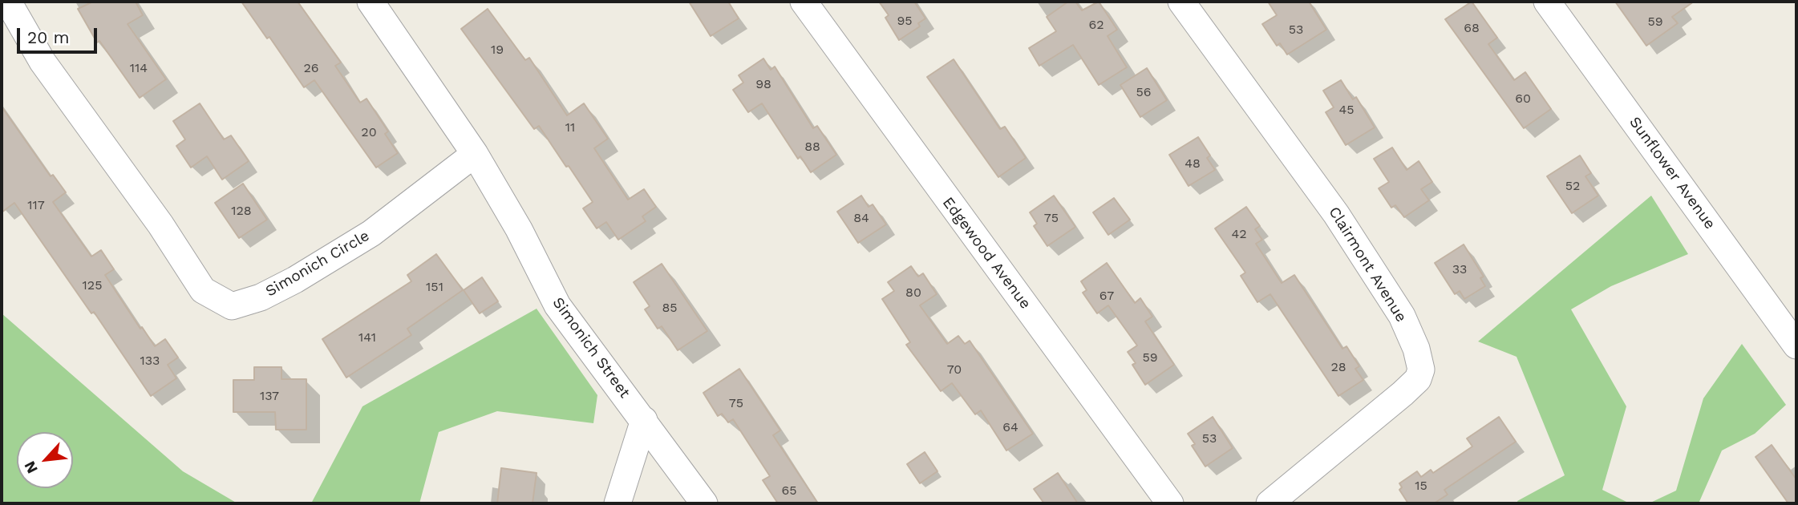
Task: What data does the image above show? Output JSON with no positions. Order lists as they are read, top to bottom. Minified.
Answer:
{"streets":{"street":["Sunflower Avenue","Edgewood Avenue","Simonich Circle","Clairmont Avenue","Simonich Street"]},"crossings":[["Simonich Circle","Simonich Street"]],"house_numbers":["95","59","62","68","53","19","114","26","98","56","60","45","11","20","88","48","52","117","128","84","75","42","33","125","151","80","67","85","141","59","133","28","70","137","75","64","53","15","65"],"scale_bar":"20 m","north":"bottom left"}
